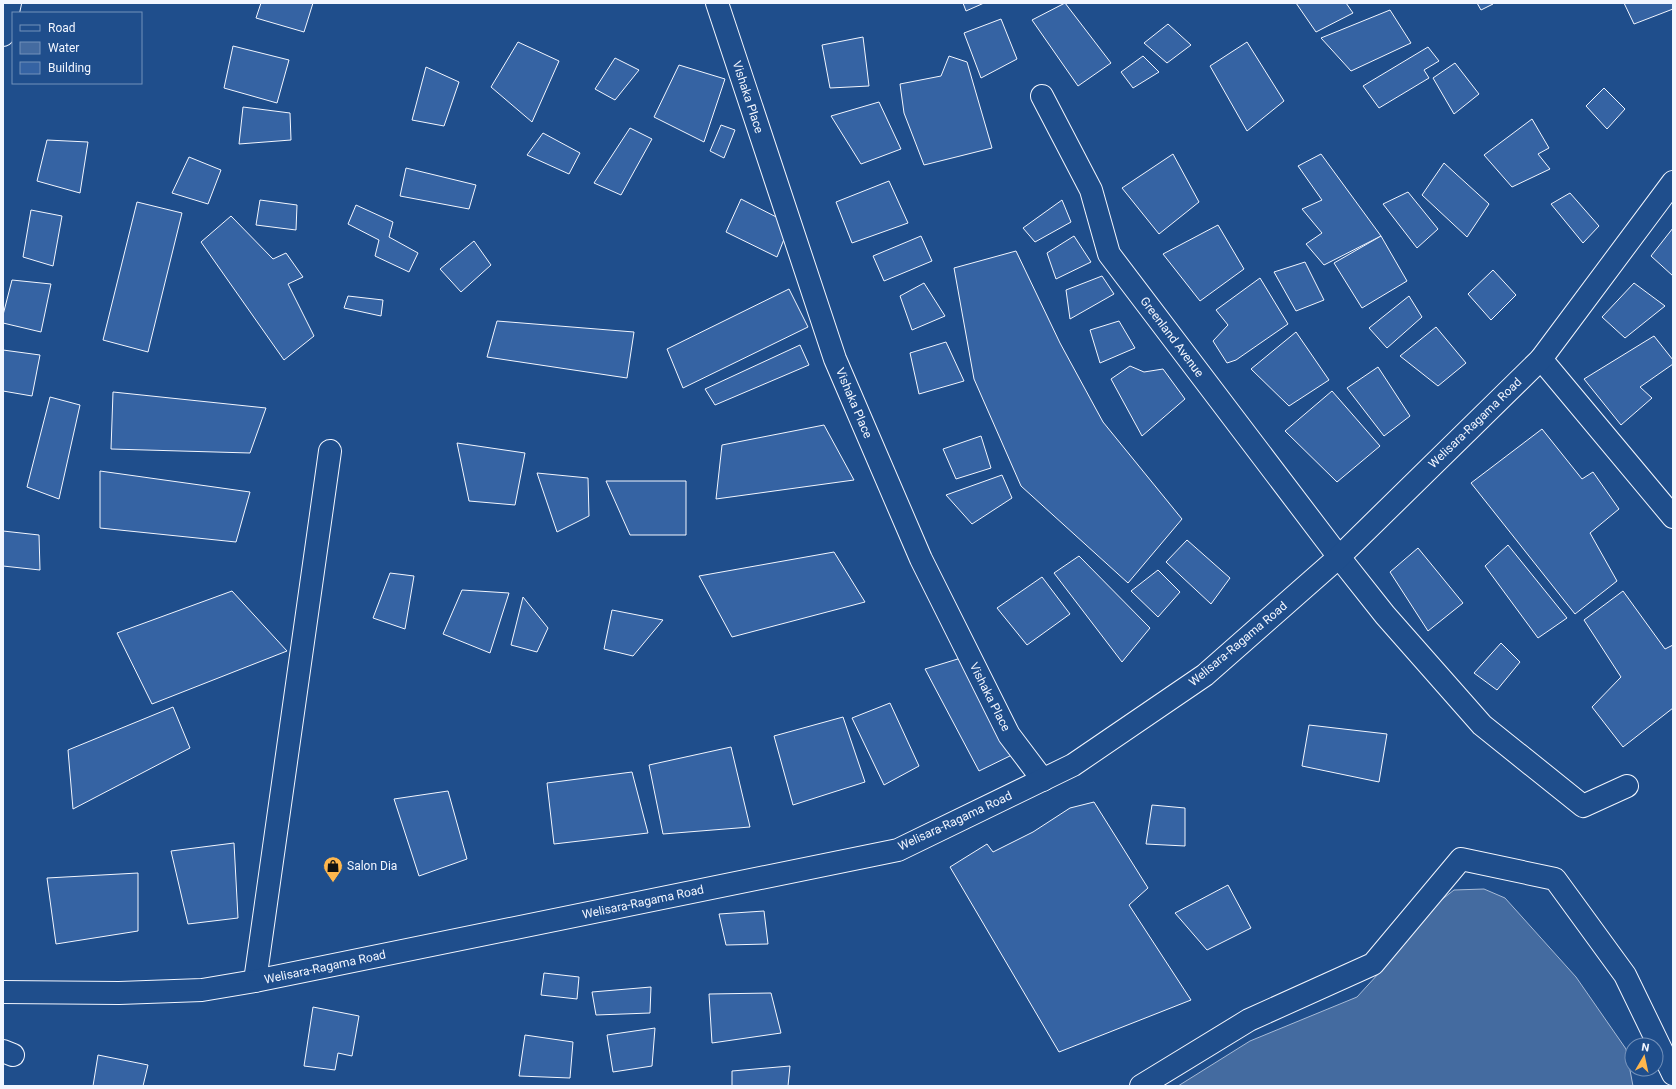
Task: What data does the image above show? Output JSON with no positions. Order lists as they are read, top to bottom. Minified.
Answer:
{"streets":{"street":["Vishaka Place","Greenland Avenue","Welisara-Ragama Road"]},"crossings":[["Vishaka Place","Welisara-Ragama Road"],["Greenland Avenue","Welisara-Ragama Road"]],"places":{"shop":["Salon Dia"]},"legend":["Road","Water","Building"],"north":"top"}
